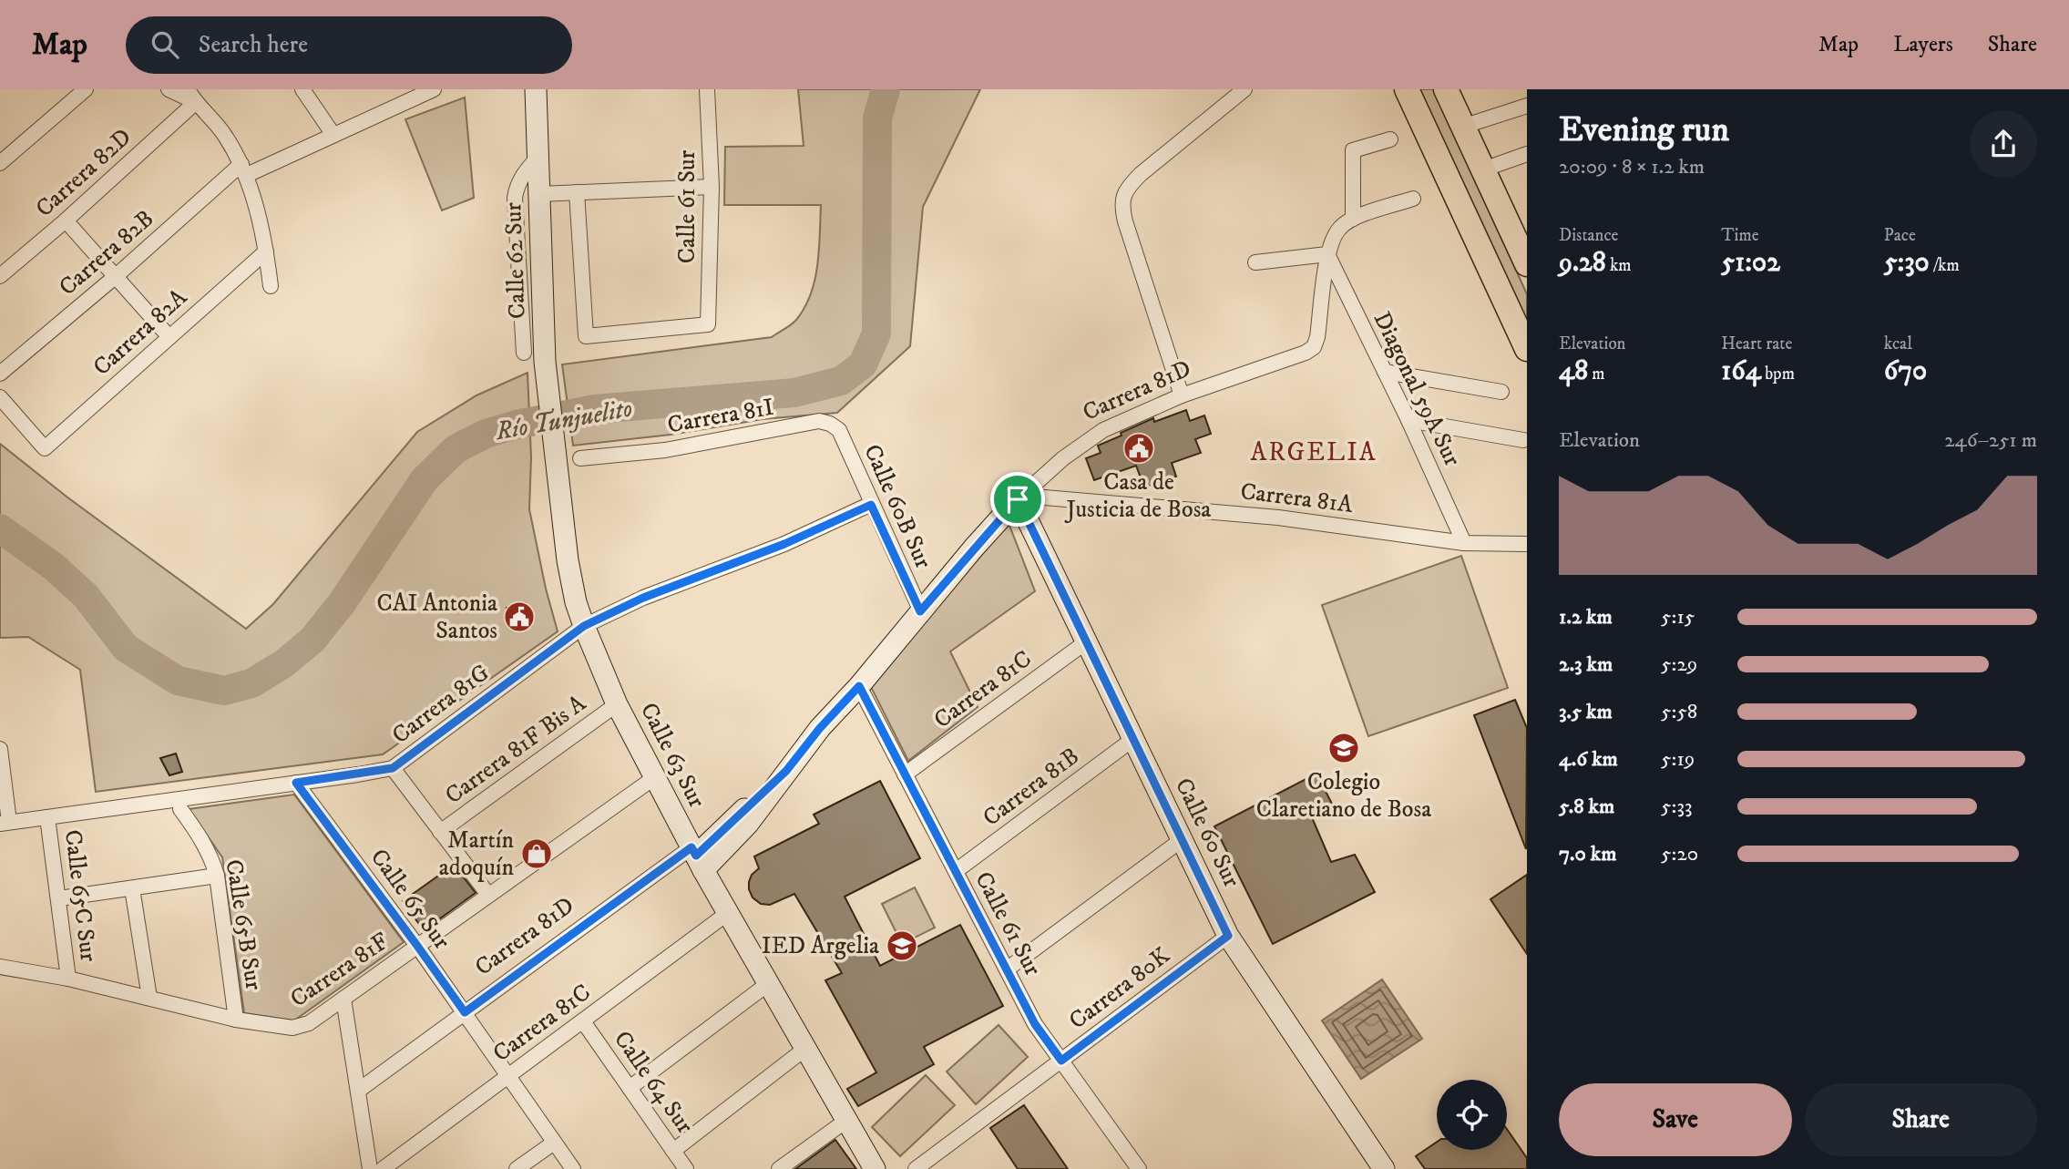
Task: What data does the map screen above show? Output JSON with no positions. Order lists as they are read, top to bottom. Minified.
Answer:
{"streets":{"street":["Carrera 82D","Calle 61 Sur","Carrera 82B","Calle 62 Sur","Carrera 82A","Diagonal 59A Sur","Carrera 81D","Carrera 81I","Carrera 81A","Calle 60B Sur","Carrera 81C","Carrera 81G","Carrera 81F Bis A","Calle 63 Sur","Carrera 81B","Calle 60 Sur","Calle 65C Sur","Calle 65 Sur","Calle 65B Sur","Carrera 81F","Carrera 80K","Calle 64 Sur"]},"crossings":[["Calle 61 Sur","Carrera 81D"],["Calle 61 Sur","Carrera 81C"],["Calle 61 Sur","Carrera 81B"],["Calle 61 Sur","Carrera 80K"],["Calle 62 Sur","Calle 63 Sur"],["Diagonal 59A Sur","Carrera 81D"],["Diagonal 59A Sur","Carrera 81A"],["Carrera 81D","Carrera 81A"],["Carrera 81D","Calle 60B Sur"],["Carrera 81D","Calle 63 Sur"],["Carrera 81D","Calle 60 Sur"],["Carrera 81D","Calle 65 Sur"],["Carrera 81I","Calle 60B Sur"],["Carrera 81A","Calle 60 Sur"],["Calle 60B Sur","Carrera 81G"],["Carrera 81C","Calle 63 Sur"],["Carrera 81C","Calle 60 Sur"],["Carrera 81C","Calle 65 Sur"],["Carrera 81C","Calle 64 Sur"],["Carrera 81G","Calle 63 Sur"],["Carrera 81G","Calle 65C Sur"],["Carrera 81G","Calle 65 Sur"],["Carrera 81F Bis A","Calle 63 Sur"],["Calle 63 Sur","Carrera 81F"],["Carrera 81B","Calle 60 Sur"],["Calle 60 Sur","Carrera 80K"],["Calle 65C Sur","Carrera 81F"],["Calle 65 Sur","Carrera 81F"],["Calle 65B Sur","Carrera 81F"]],"districts":["ARGELIA"],"water":["Río Tunjuelito"],"places":{"public building":["Casa de Justicia de Bosa","CAI Antonia Santos"],"school or university":["Colegio Claretiano de Bosa","IED Argelia"],"shop":["Martín adoquín"]},"page":{"header":"Map","search":"Search here","nav":["Map","Layers","Share"],"heading":["Evening run","20:09 · 8 × 1.2 km"],"stats":[["Distance","9.28 km"],["Time","51:02"],["Pace","5:30 /km"],["Elevation","48 m"],["Heart rate","164 bpm"],["kcal","670"]],"chart":["Elevation","246–251 m"],"list":[{"name":"1.2 km","note":"5:15"},{"name":"2.3 km","note":"5:29"},{"name":"3.5 km","note":"5:58"},{"name":"4.6 km","note":"5:19"},{"name":"5.8 km","note":"5:33"},{"name":"7.0 km","note":"5:20"}],"buttons":["Save","Share"]}}
